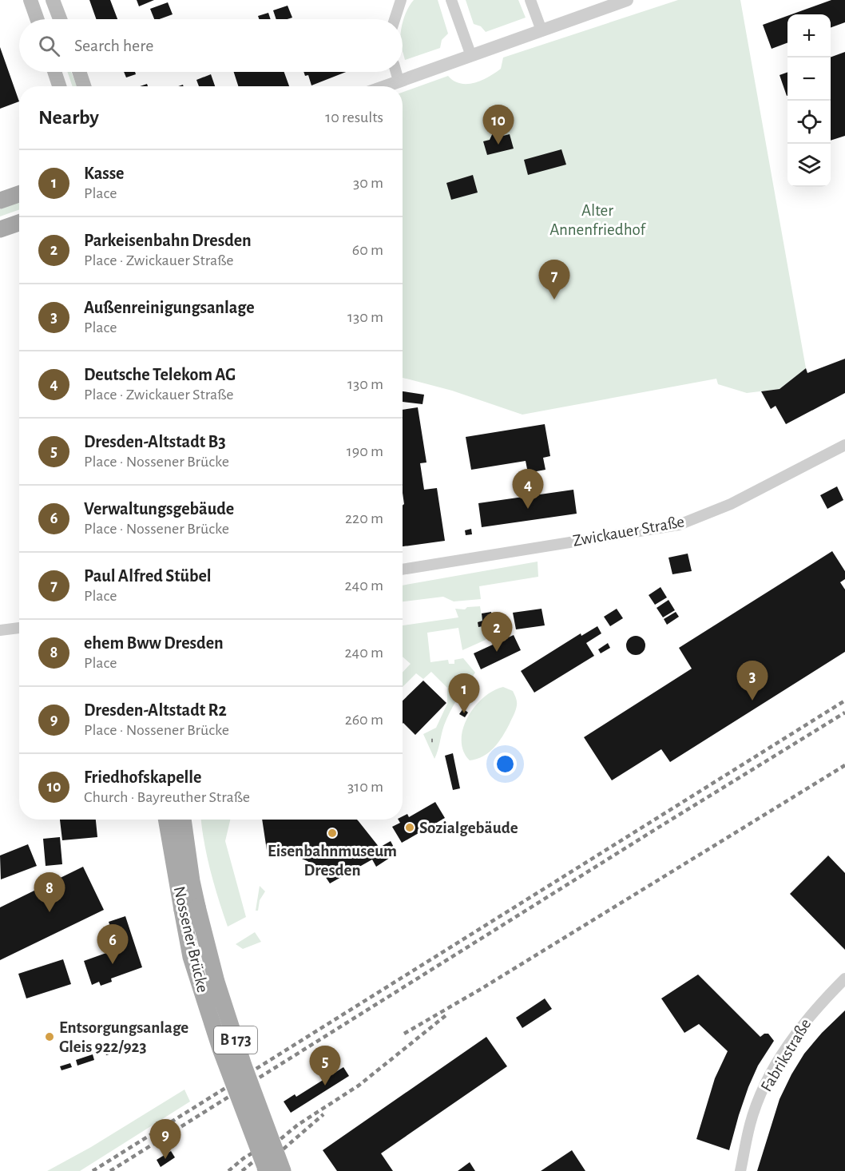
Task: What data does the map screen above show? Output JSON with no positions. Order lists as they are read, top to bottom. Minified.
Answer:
{"streets":{"main road":["Nossener Brücke","B 173"],"street":["Zwickauer Straße","Fabrikstraße"]},"parks":["Alter Annenfriedhof"],"places":["Sozialgebäude","Eisenbahnmuseum Dresden","Entsorgungsanlage Gleis 922/923"],"page":{"map_buttons":["+","−"],"search":"Search here","heading":["Nearby","10 results"],"pins":["10","7","4","2","3","1","8","6","5","9"],"list":[{"mark":"1","name":"Kasse","note":"Place","value":"30 m"},{"mark":"2","name":"Parkeisenbahn Dresden","note":"Place · Zwickauer Straße","value":"60 m"},{"mark":"3","name":"Außenreinigungsanlage","note":"Place","value":"130 m"},{"mark":"4","name":"Deutsche Telekom AG","note":"Place · Zwickauer Straße","value":"130 m"},{"mark":"5","name":"Dresden-Altstadt B3","note":"Place · Nossener Brücke","value":"190 m"},{"mark":"6","name":"Verwaltungsgebäude","note":"Place · Nossener Brücke","value":"220 m"},{"mark":"7","name":"Paul Alfred Stübel","note":"Place","value":"240 m"},{"mark":"8","name":"ehem Bww Dresden","note":"Place","value":"240 m"},{"mark":"9","name":"Dresden-Altstadt R2","note":"Place · Nossener Brücke","value":"260 m"},{"mark":"10","name":"Friedhofskapelle","note":"Church · Bayreuther Straße","value":"310 m"}]}}
